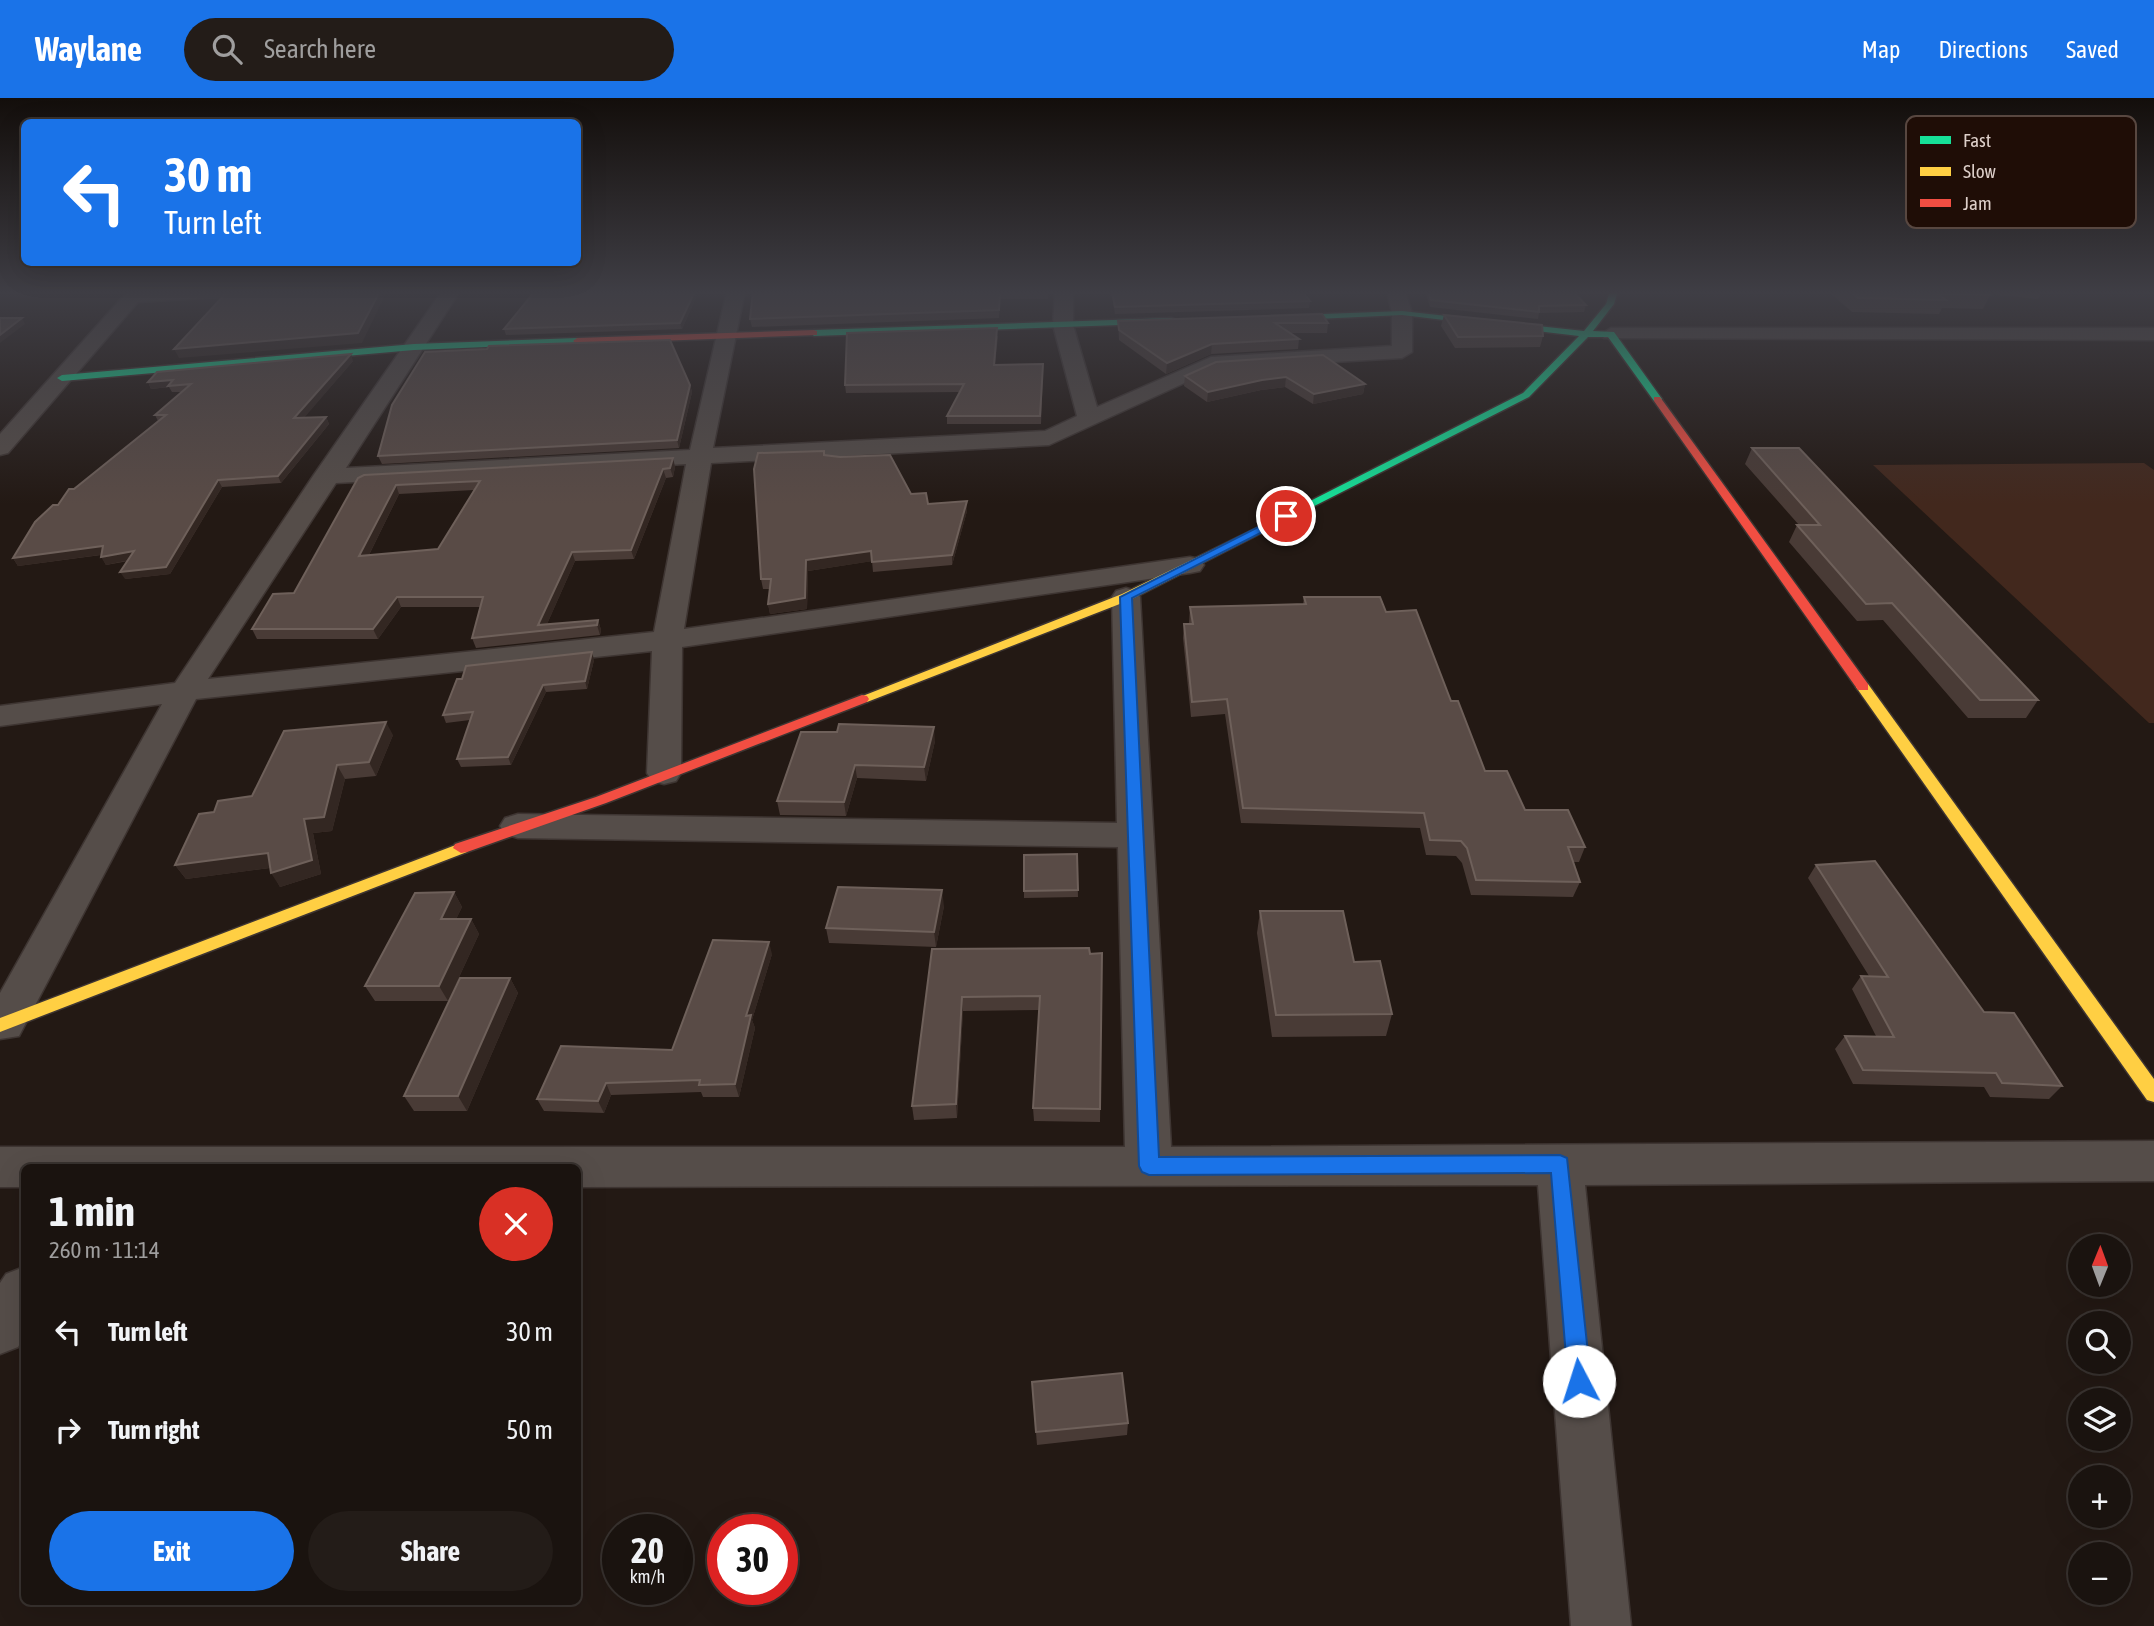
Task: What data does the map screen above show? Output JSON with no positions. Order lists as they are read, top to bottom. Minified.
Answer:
{"legend":["Fast","Slow","Jam"],"north":"top","page":{"header":"Waylane","search":"Search here","nav":["Map","Directions","Saved"],"turn":["30 m","Turn left"],"heading":["1 min","260 m · 11:14"],"map_buttons":["+","−"],"list":[{"name":"Turn left","value":"30 m"},{"name":"Turn right","value":"50 m"}],"buttons":["Exit","Share"],"speed":"20 km/h","limit":"30"}}
